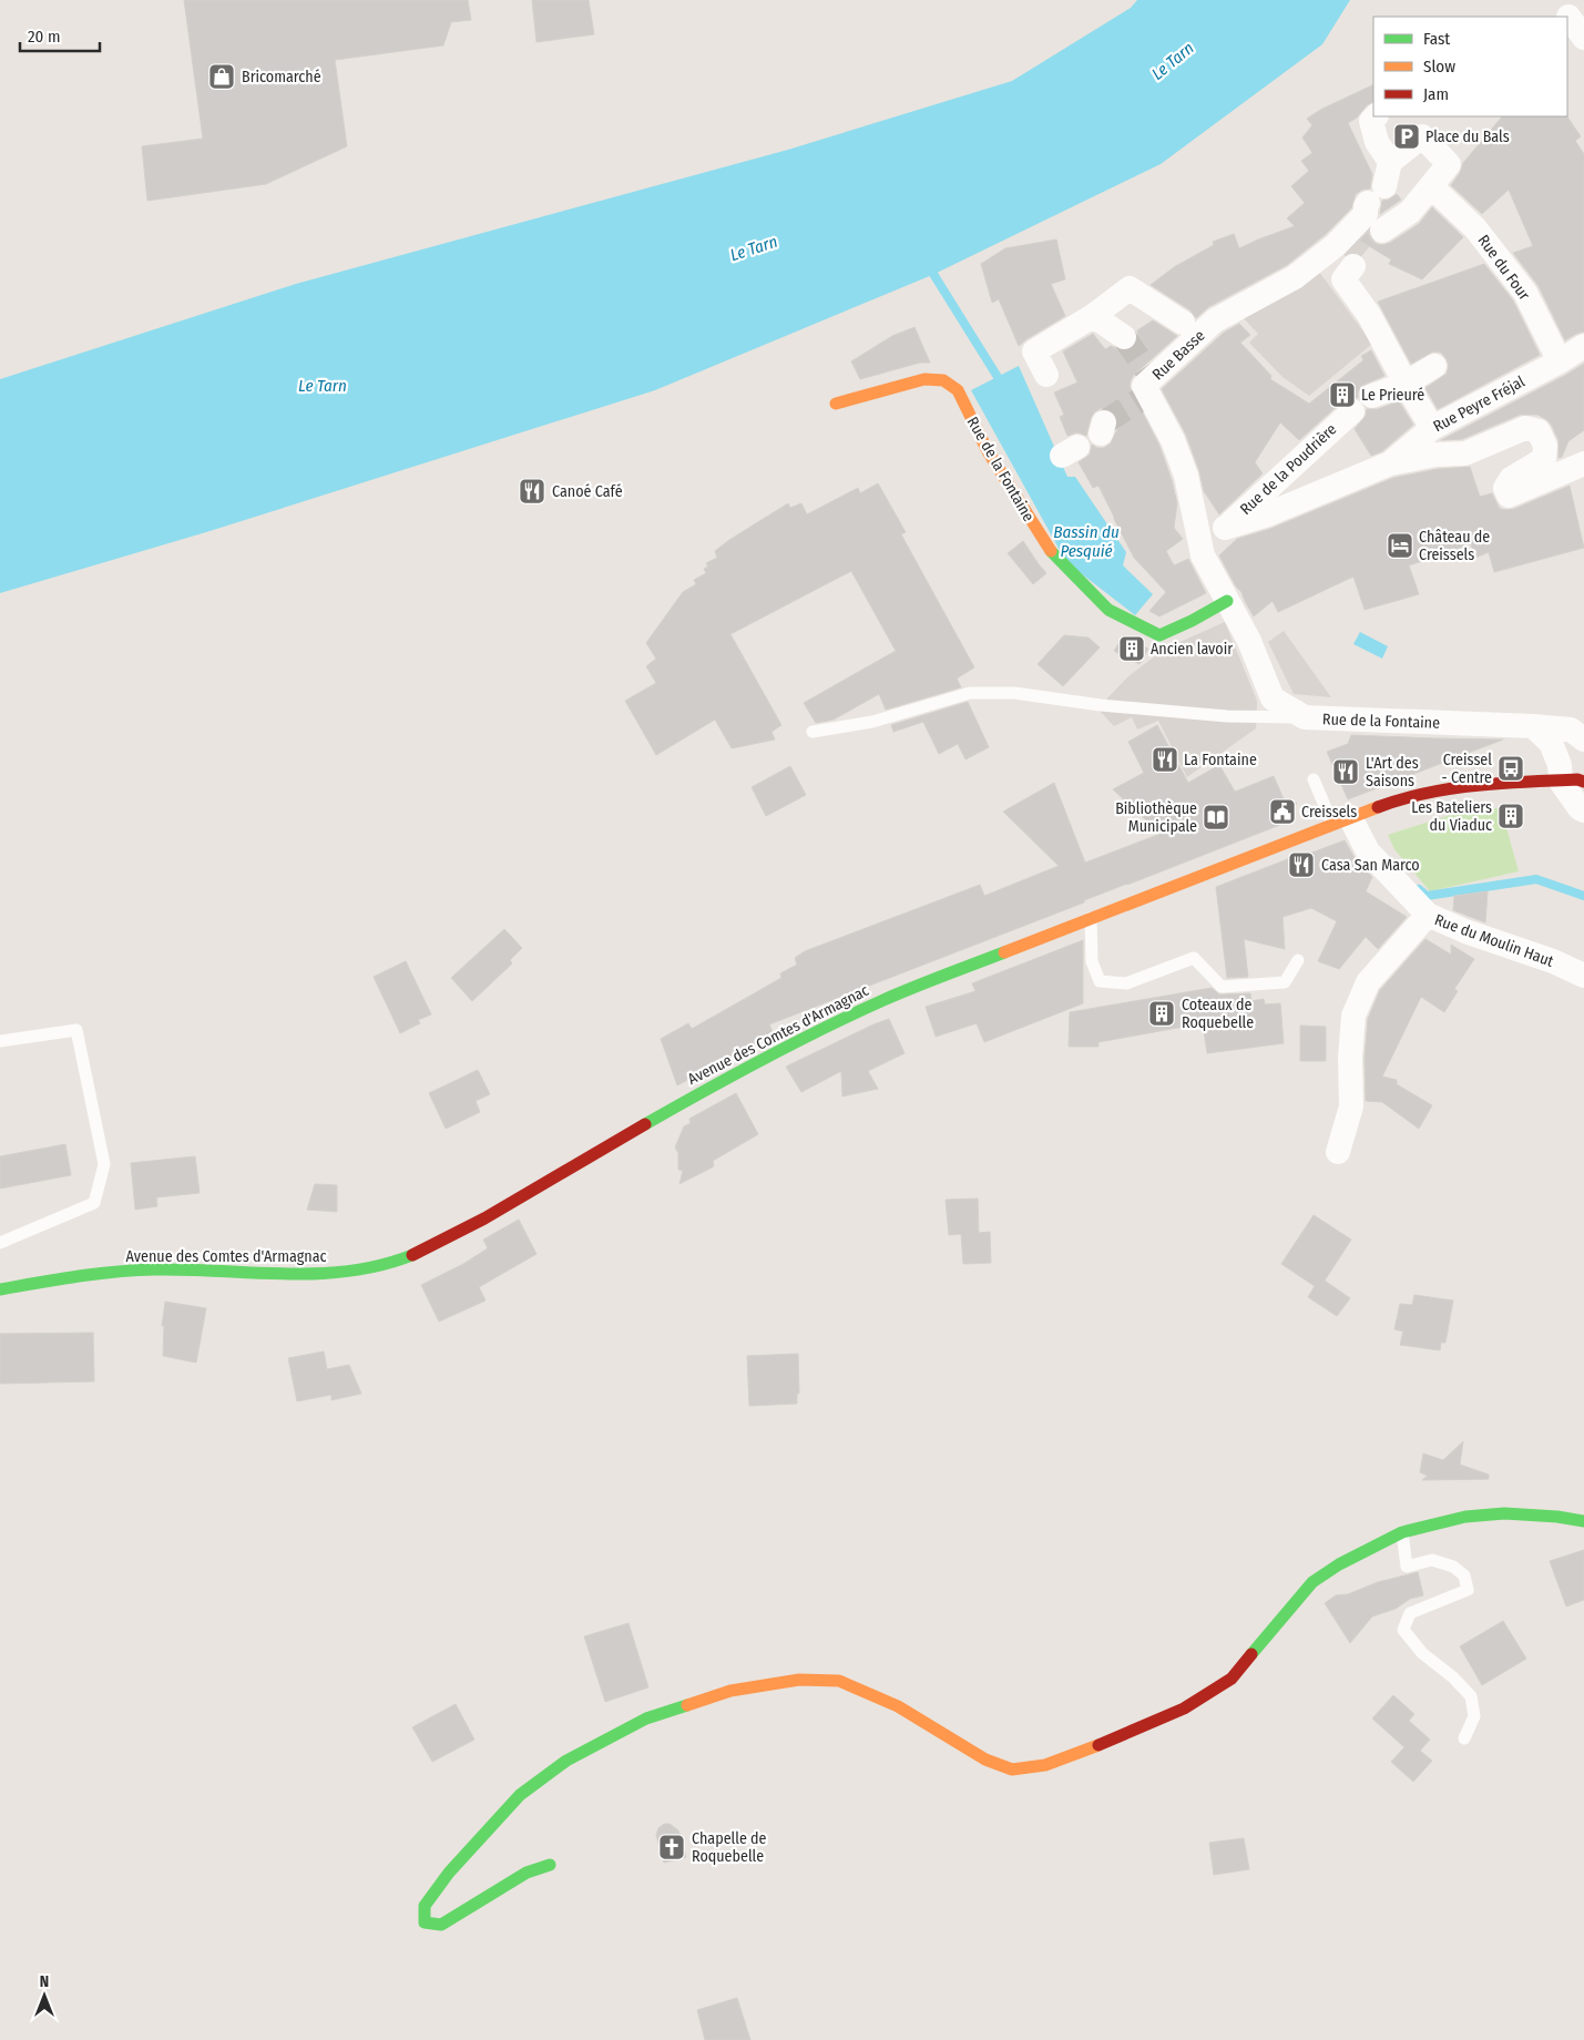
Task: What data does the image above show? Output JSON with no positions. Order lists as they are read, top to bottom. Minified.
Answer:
{"streets":{"street":["Rue du Four","Rue Basse","Rue Peyre Fréjal","Rue de la Fontaine","Rue de la Poudrière","Rue du Moulin Haut","Avenue des Comtes d'Armagnac"]},"crossings":[["Rue du Four","Rue Peyre Fréjal"],["Rue Basse","Rue de la Fontaine"],["Rue Peyre Fréjal","Rue de la Poudrière"],["Rue du Moulin Haut","Avenue des Comtes d'Armagnac"]],"water":["Le Tarn","Bassin du Pesquié"],"places":{"shop":["Bricomarché"],"parking":["Place du Bals"],"building":["Le Prieuré","Ancien lavoir","Les Bateliers du Viaduc","Coteaux de Roquebelle"],"restaurant":["Canoé Café","La Fontaine","L'Art des Saisons","Casa San Marco"],"hotel":["Château de Creissels"],"bus stop":["Creissel - Centre"],"public building":["Creissels"],"library":["Bibliothèque Municipale"],"church":["Chapelle de Roquebelle"]},"legend":["Fast","Slow","Jam"],"scale_bar":"20 m","north":"top"}
